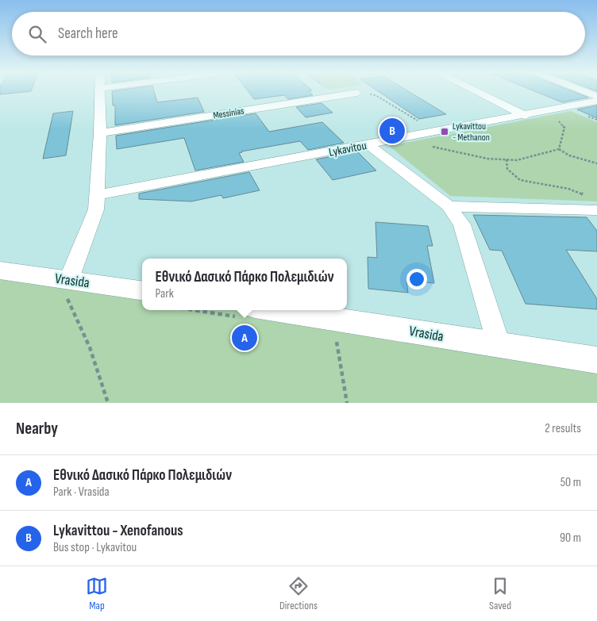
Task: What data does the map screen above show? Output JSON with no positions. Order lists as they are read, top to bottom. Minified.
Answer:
{"streets":{"street":["Messinias","Lykavitou","Vrasida"]},"places":{"transit":["Lykavittou - Methanon"]},"page":{"search":"Search here","pins":["B","A"],"popup":["Εθνικό Δασικό Πάρκο Πολεμιδιών","Park"],"heading":["Nearby","2 results"],"list":[{"mark":"A","name":"Εθνικό Δασικό Πάρκο Πολεμιδιών","note":"Park · Vrasida","value":"50 m"},{"mark":"B","name":"Lykavittou - Xenofanous","note":"Bus stop · Lykavitou","value":"90 m"}],"nav":["Map","Directions","Saved"]}}
